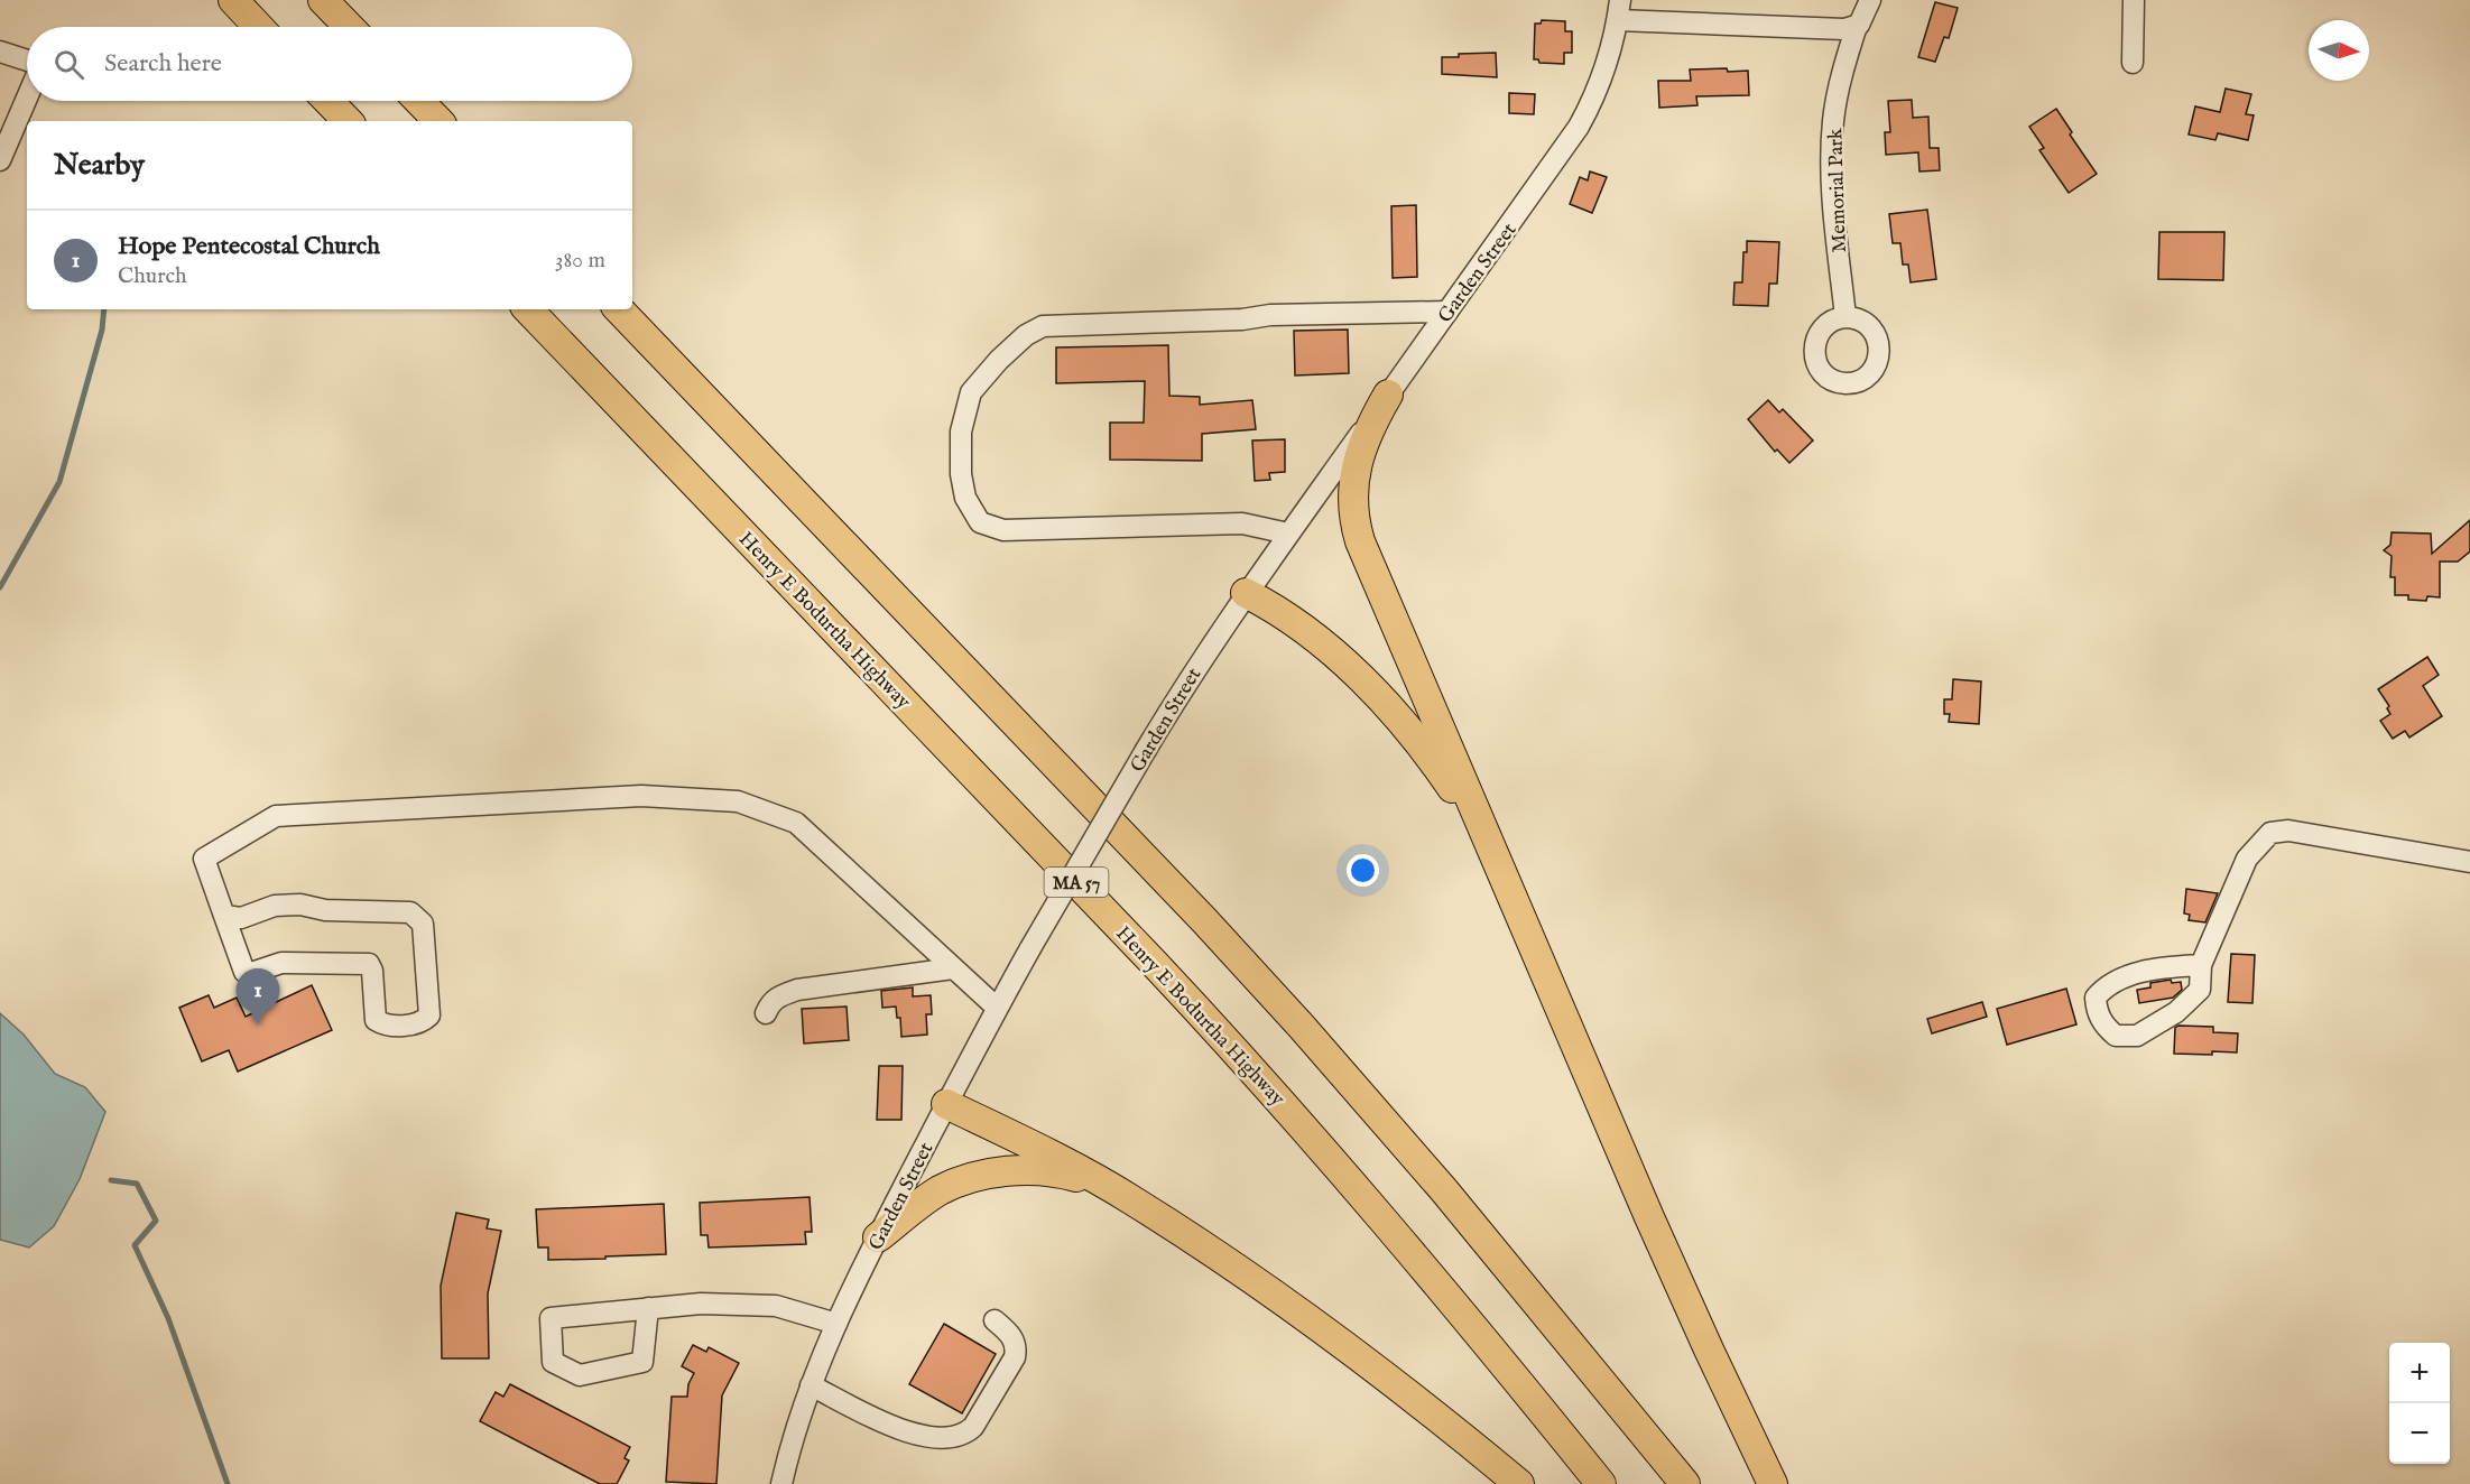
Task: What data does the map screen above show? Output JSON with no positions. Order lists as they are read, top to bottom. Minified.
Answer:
{"streets":{"highway":["Henry E Bodurtha Highway","MA 57"],"street":["Memorial Park","Garden Street"]},"north":"right","page":{"search":"Search here","heading":"Nearby","list":[{"mark":"1","name":"Hope Pentecostal Church","note":"Church","value":"380 m"}],"pins":"1","map_buttons":["+","−"]}}
